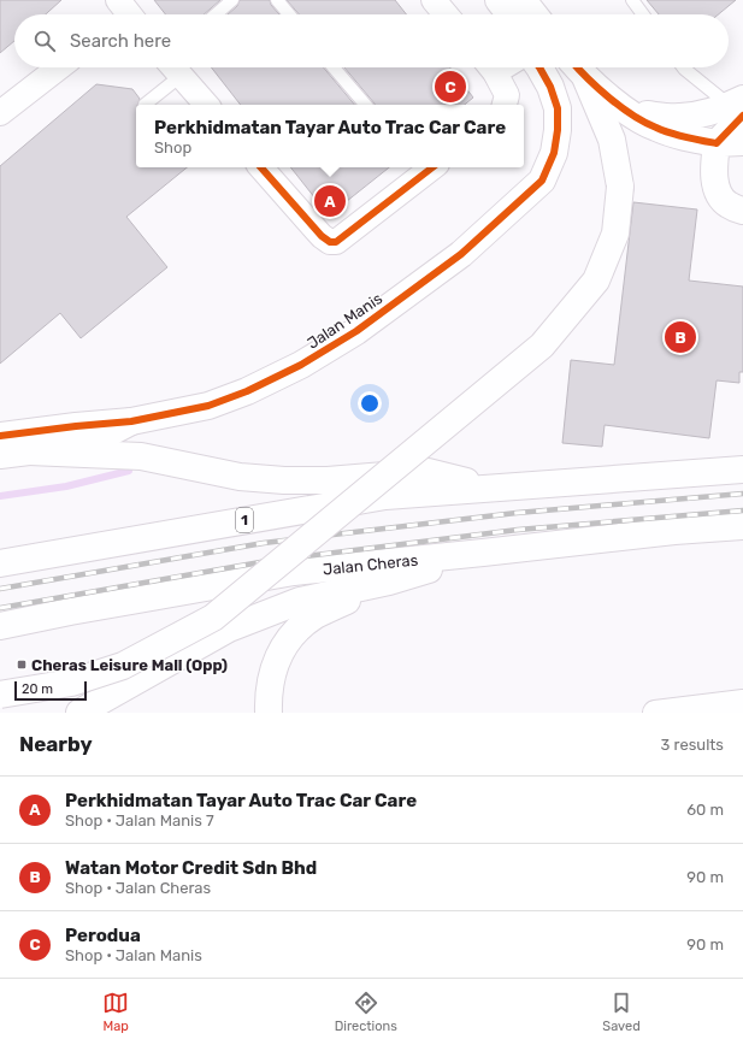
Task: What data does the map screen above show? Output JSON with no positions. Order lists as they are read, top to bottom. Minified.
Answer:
{"streets":{"main road":["Jalan Manis","1","Jalan Cheras"]},"places":{"transit":["Cheras Leisure Mall (Opp)"]},"scale_bar":"20 m","page":{"search":"Search here","pins":["C","A","B"],"popup":["Perkhidmatan Tayar Auto Trac Car Care","Shop"],"scale":"20 m","heading":["Nearby","3 results"],"list":[{"mark":"A","name":"Perkhidmatan Tayar Auto Trac Car Care","note":"Shop · Jalan Manis 7","value":"60 m"},{"mark":"B","name":"Watan Motor Credit Sdn Bhd","note":"Shop · Jalan Cheras","value":"90 m"},{"mark":"C","name":"Perodua","note":"Shop · Jalan Manis","value":"90 m"}],"nav":["Map","Directions","Saved"]}}
